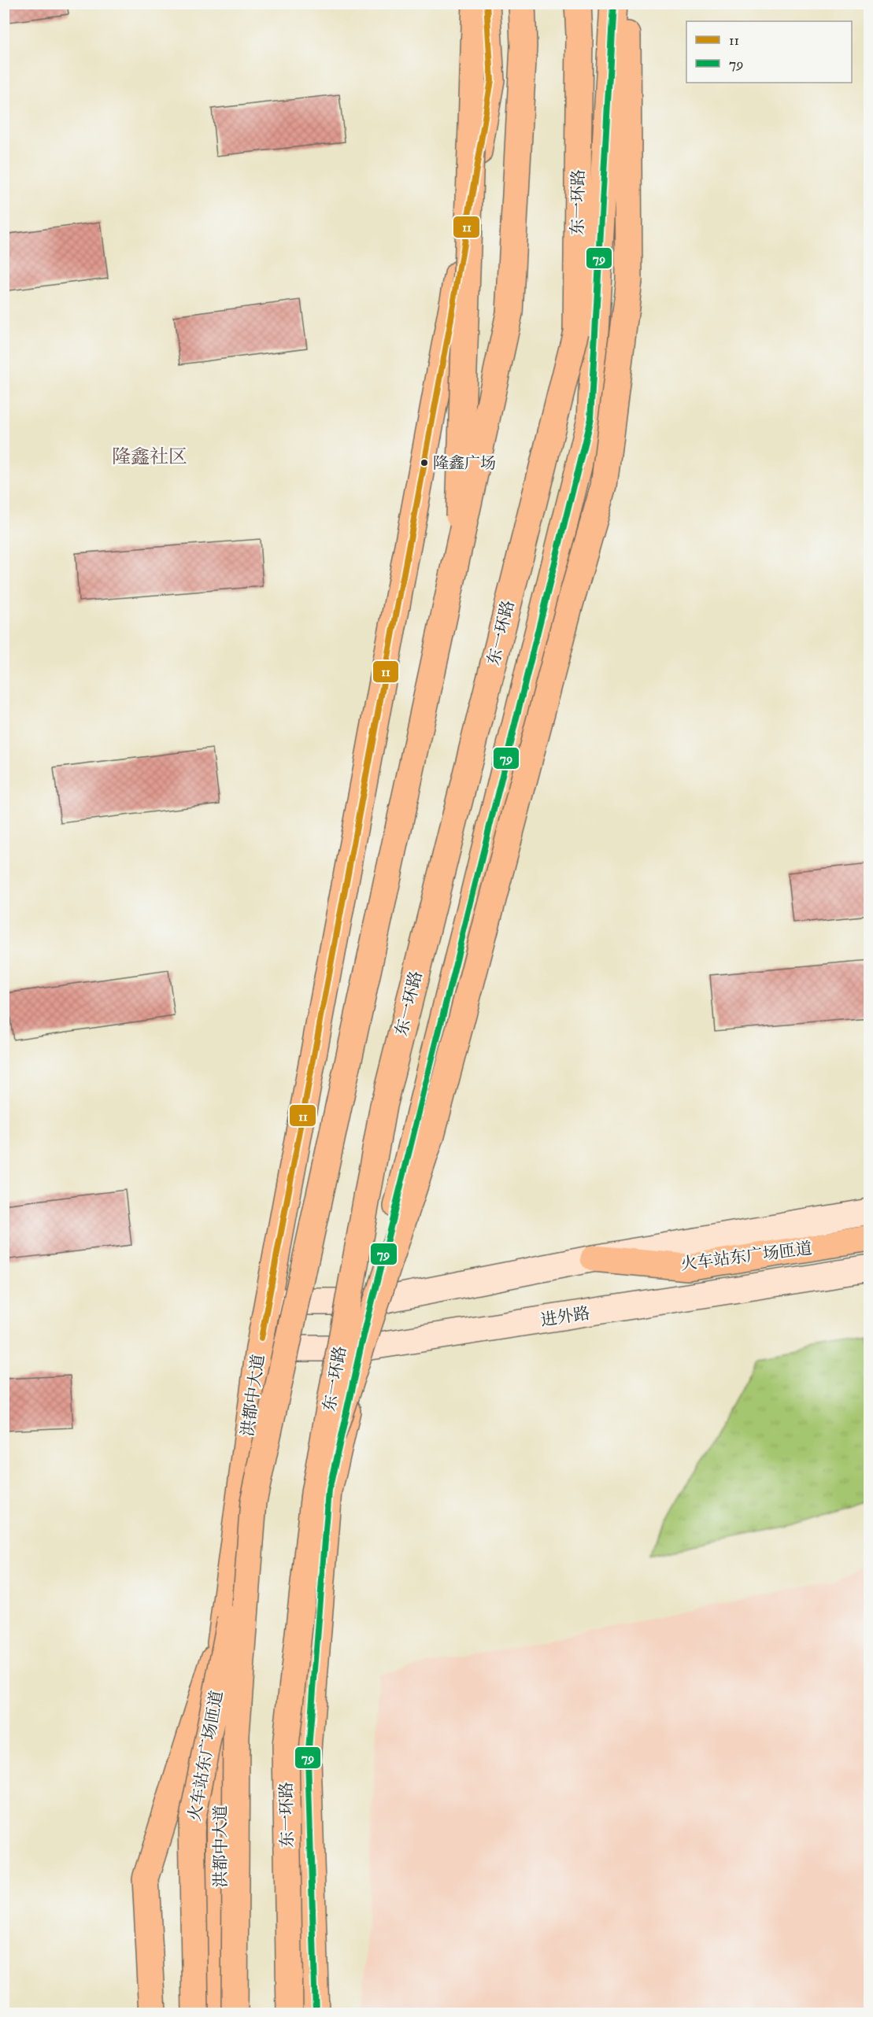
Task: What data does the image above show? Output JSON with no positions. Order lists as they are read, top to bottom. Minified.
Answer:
{"streets":{"main road":["东一环路","火车站东广场匝道","洪都中大道"],"street":["进外路"]},"crossings":[["进外路","洪都中大道"]],"districts":["隆鑫社区"],"places":["隆鑫广场"],"lines":["transit line 11","transit line 79"],"legend":["11","79"]}
